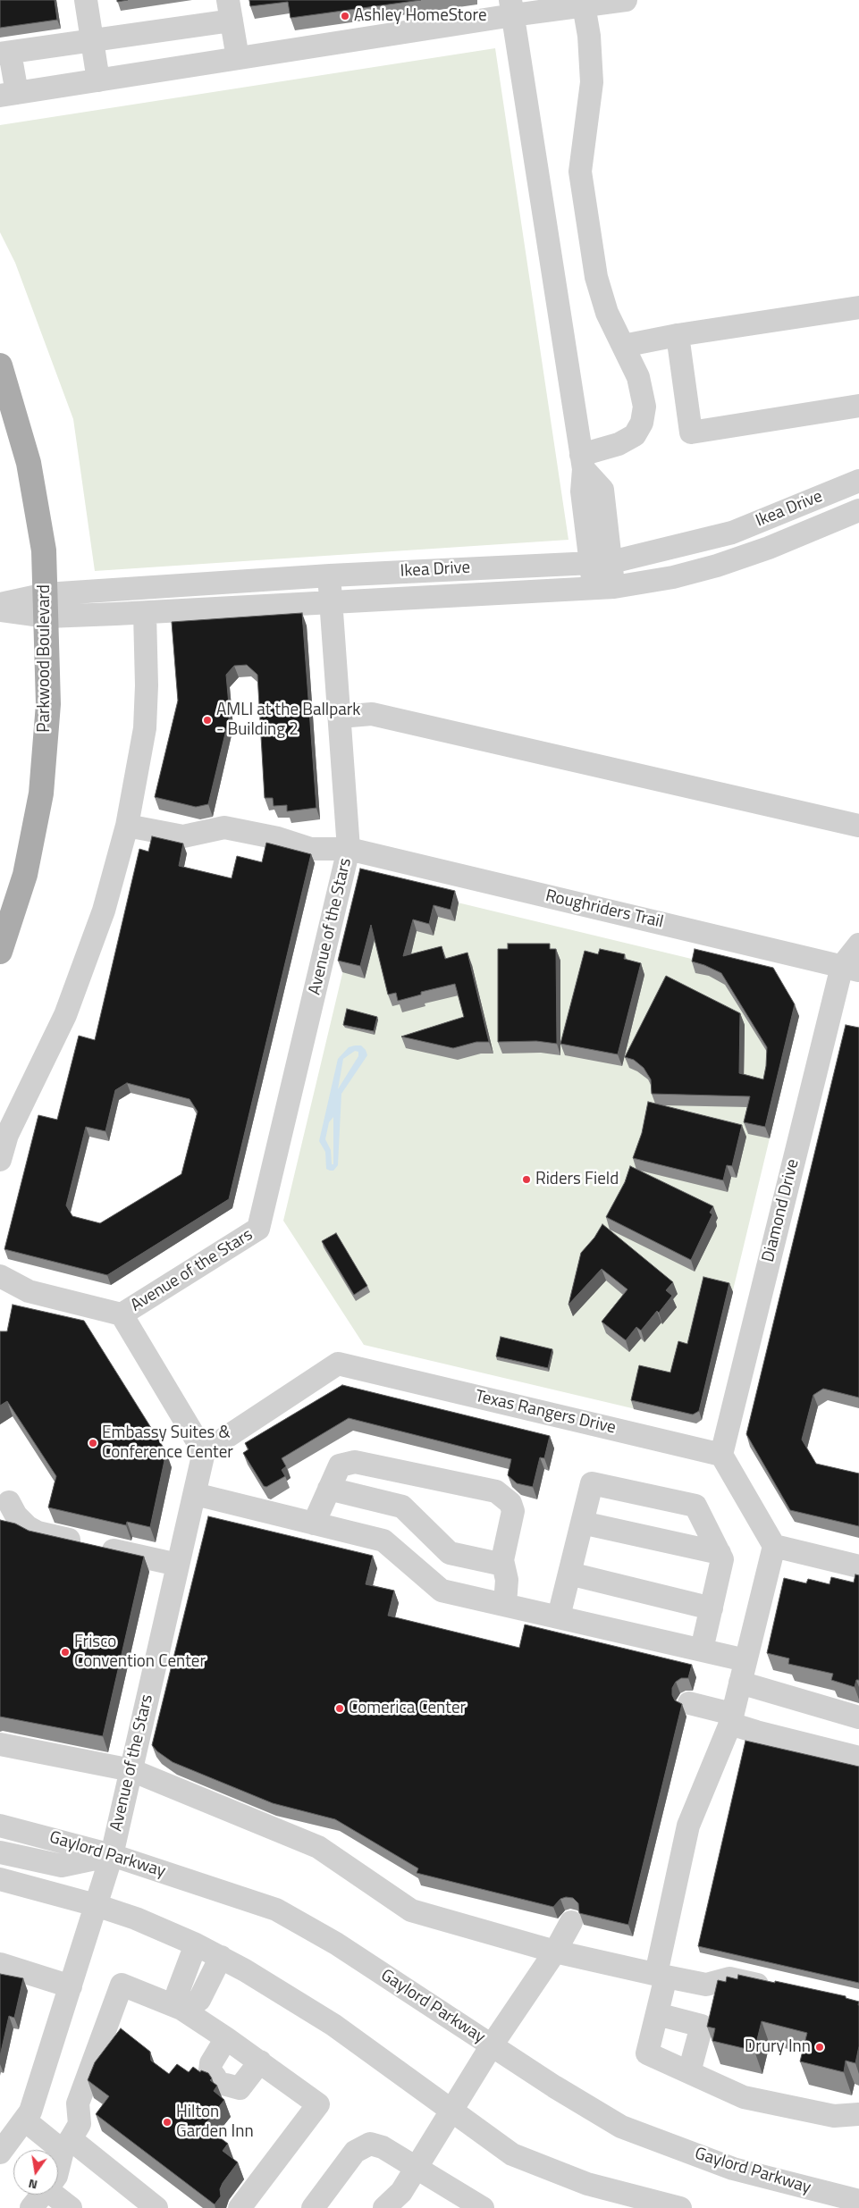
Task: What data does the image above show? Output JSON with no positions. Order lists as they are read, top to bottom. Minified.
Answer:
{"streets":{"main road":["Parkwood Boulevard"],"street":["Ikea Drive","Roughriders Trail","Avenue of the Stars","Diamond Drive","Texas Rangers Drive","Gaylord Parkway"]},"crossings":[["Ikea Drive","Parkwood Boulevard"],["Ikea Drive","Avenue of the Stars"],["Roughriders Trail","Avenue of the Stars"],["Roughriders Trail","Diamond Drive"],["Avenue of the Stars","Texas Rangers Drive"],["Avenue of the Stars","Gaylord Parkway"],["Diamond Drive","Texas Rangers Drive"]],"places":["Ashley HomeStore","AMLI at the Ballpark - Building 2","Riders Field","Embassy Suites & Conference Center","Frisco Convention Center","Comerica Center","Drury Inn","Hilton Garden Inn"],"north":"bottom"}
